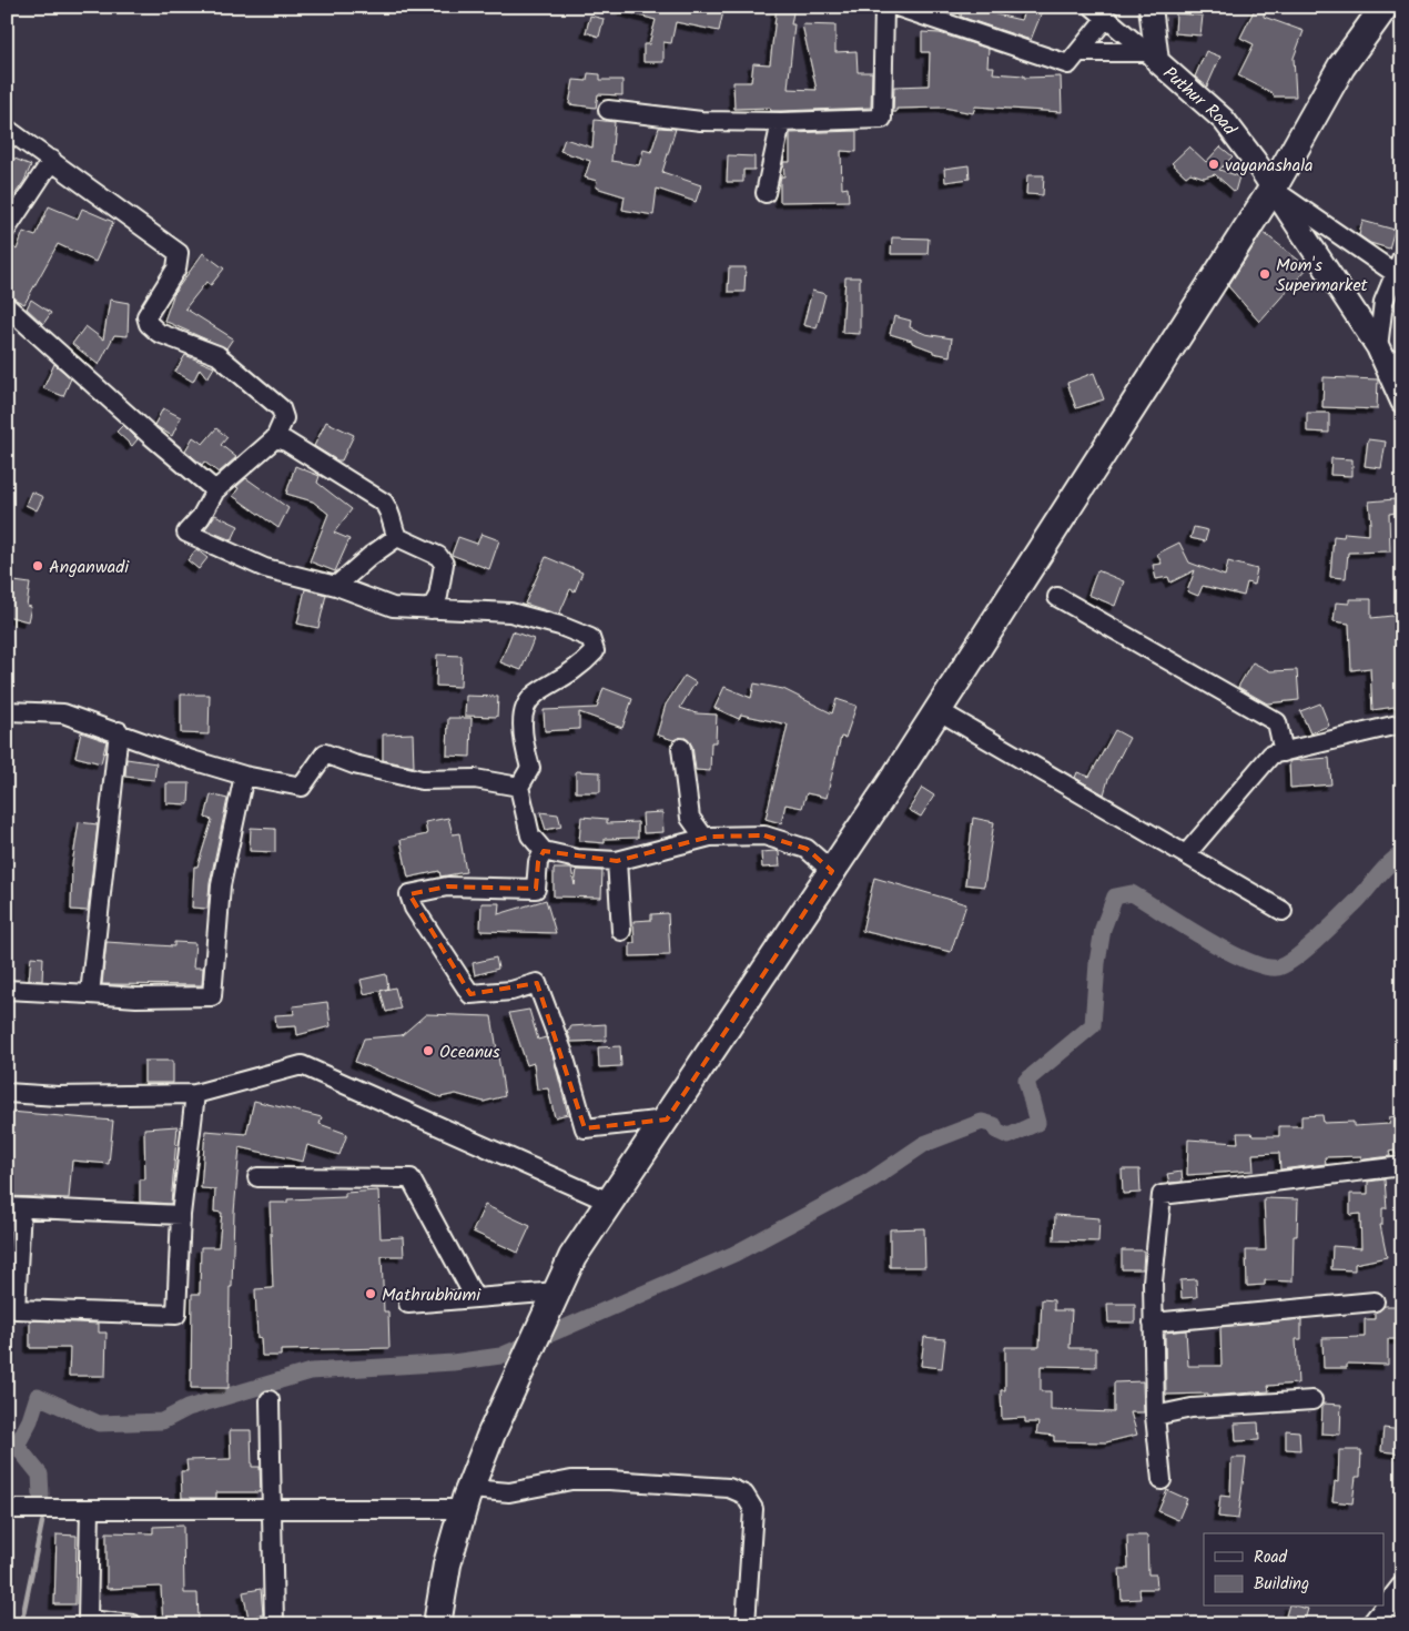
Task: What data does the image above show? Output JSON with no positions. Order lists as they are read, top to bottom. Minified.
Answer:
{"streets":{"street":["Puthur Road"]},"places":["vayanashala","Mom's Supermarket","Anganwadi","Oceanus","Mathrubhumi"],"legend":["Road","Building"]}
